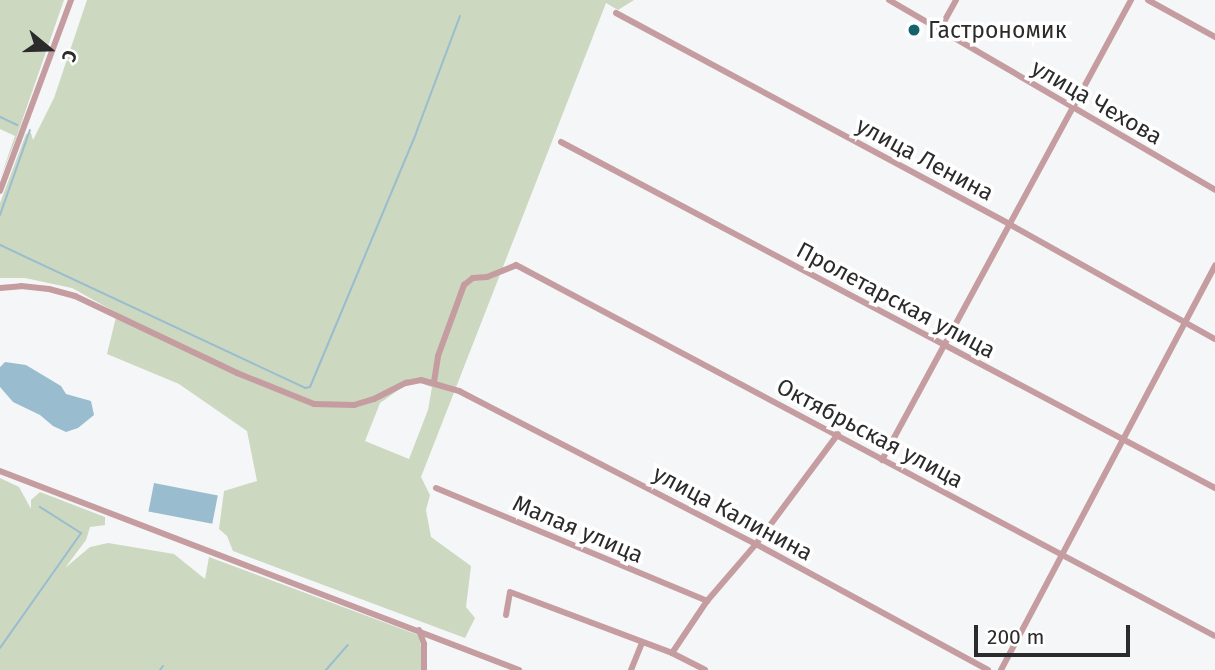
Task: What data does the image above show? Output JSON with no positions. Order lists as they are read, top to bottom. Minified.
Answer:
{"streets":{"street":["улица Чехова","улица Ленина","Пролетарская улица","Октябрьская улица","улица Калинина","Малая улица"]},"crossings":[["Октябрьская улица","улица Калинина"]],"places":["Гастрономик"],"scale_bar":"200 m","north":"right"}
